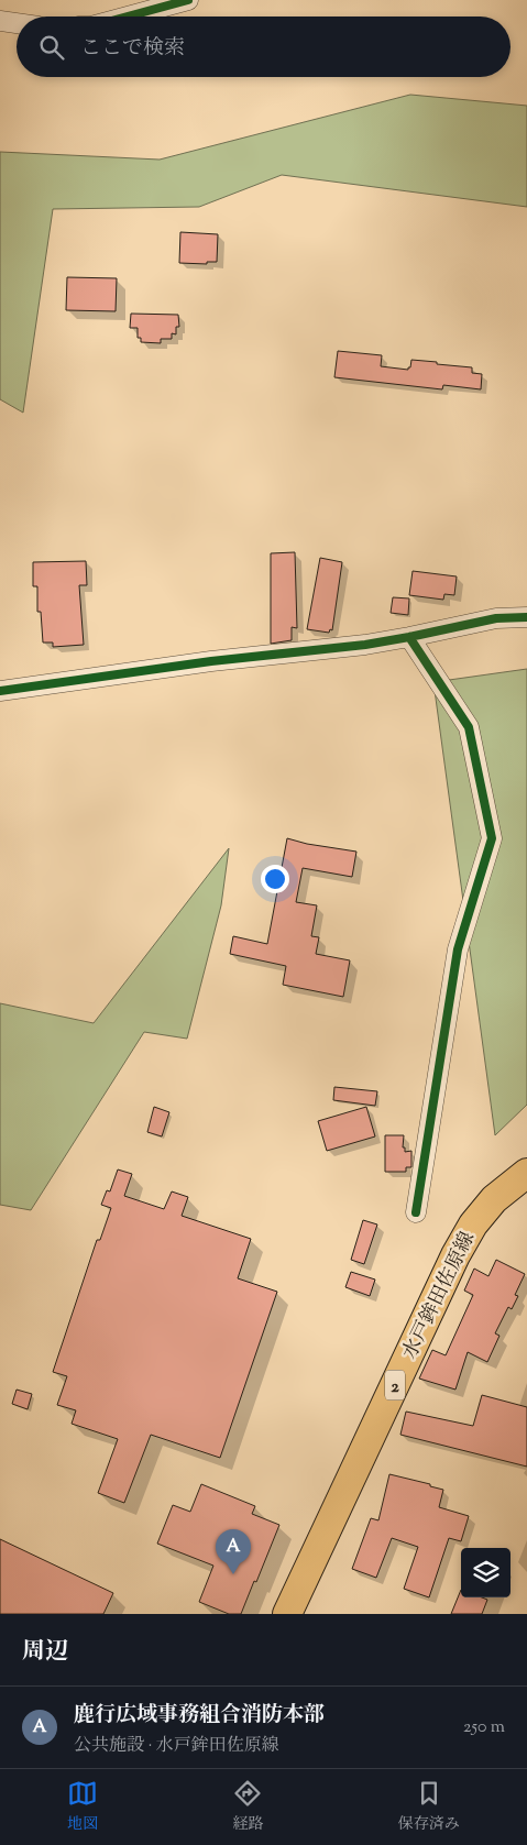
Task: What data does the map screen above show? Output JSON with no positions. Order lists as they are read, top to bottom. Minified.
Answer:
{"streets":{"main road":["水戸鉾田佐原線","2"]},"page":{"search":"ここで検索","pins":"A","heading":"周辺","list":[{"mark":"A","name":"鹿行広域事務組合消防本部","note":"公共施設 · 水戸鉾田佐原線","value":"250 m"}],"nav":["地図","経路","保存済み"]}}
